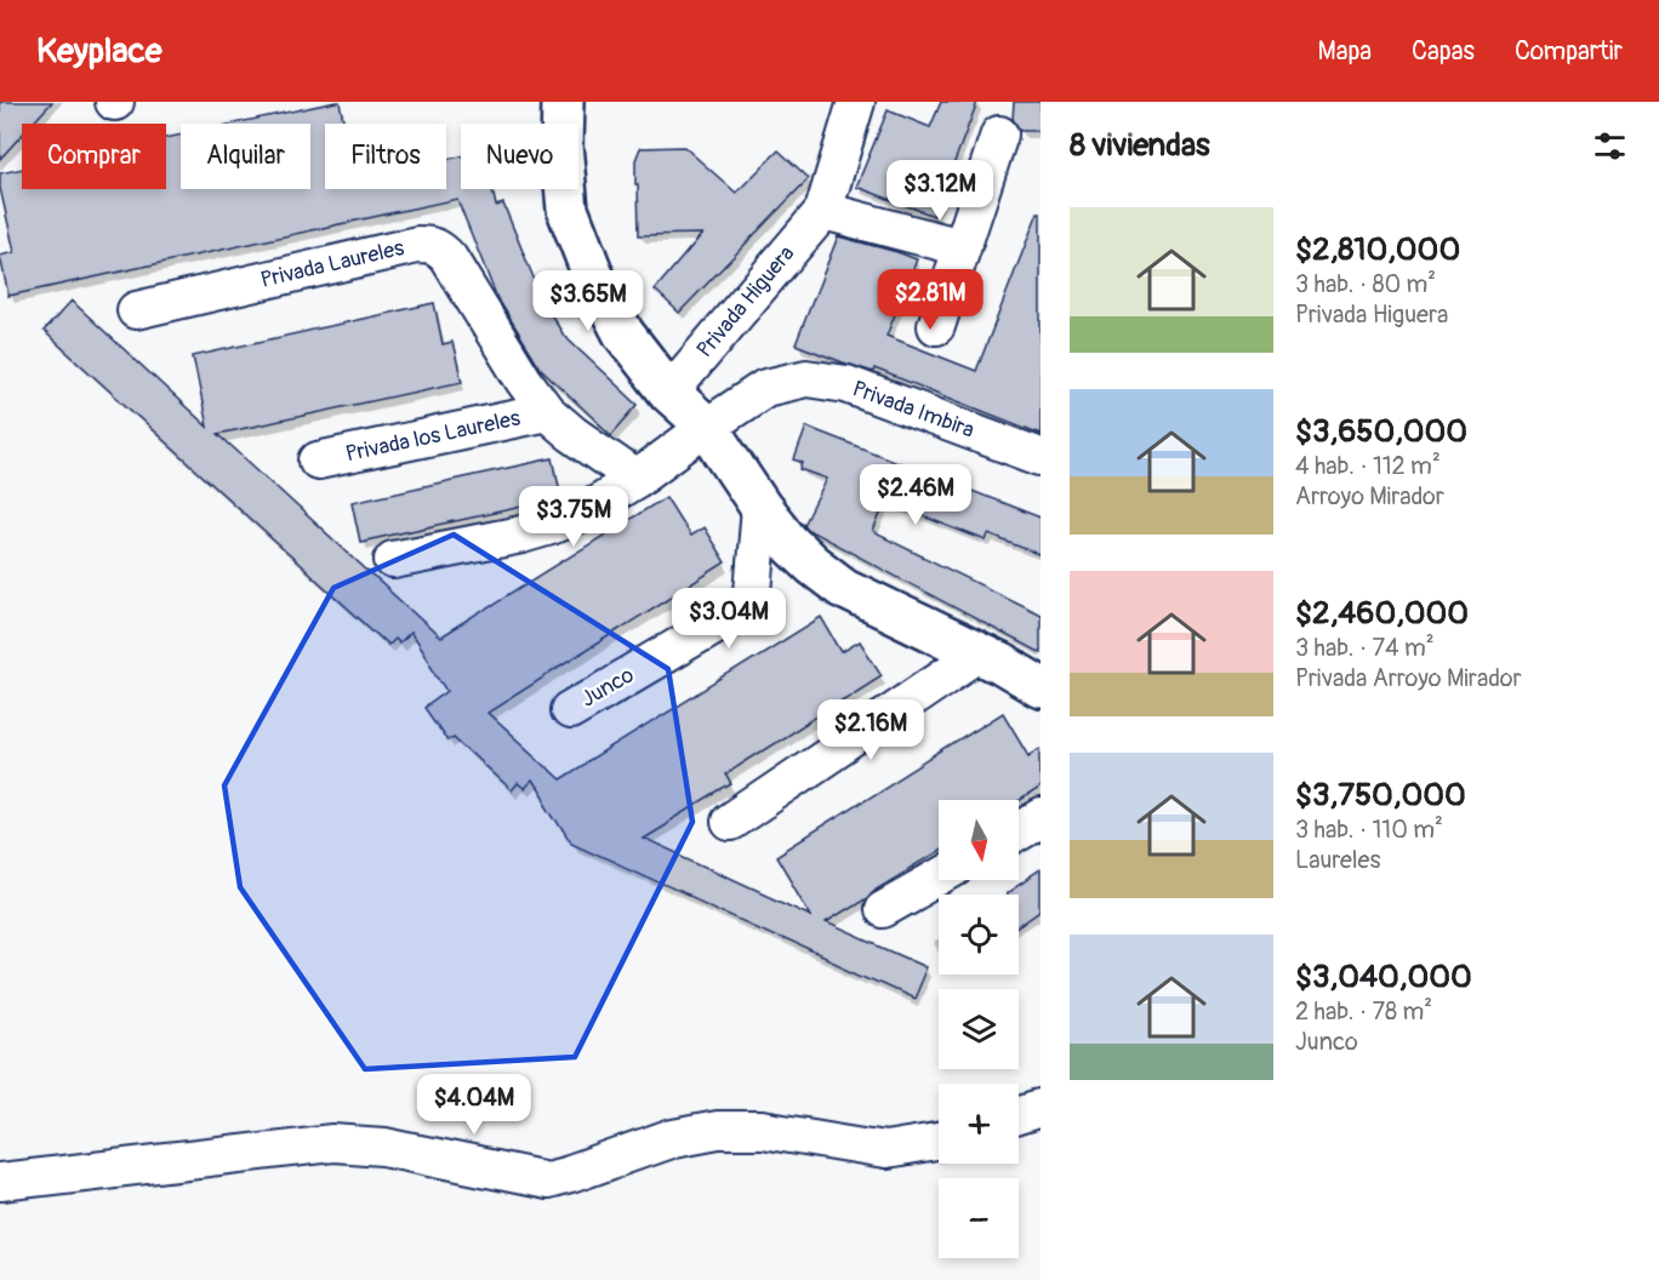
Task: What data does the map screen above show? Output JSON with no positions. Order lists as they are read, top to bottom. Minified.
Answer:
{"streets":{"street":["Privada Laureles","Privada Higuera","Privada Imbira","Privada los Laureles","Junco"]},"crossings":[["Privada Laureles","Privada Imbira"],["Privada Laureles","Privada los Laureles"]],"north":"bottom","page":{"header":"Keyplace","nav":["Mapa","Capas","Compartir"],"heading":"8 viviendas","chip":["Comprar","Alquilar","Filtros","Nuevo"],"price":["$3.12M","$2.81M","$3.65M","$2.46M","$3.75M","$3.04M","$2.16M","$4.04M"],"list":[{"name":"$2,810,000","note":"3 hab. · 80 m² · Privada Higuera"},{"name":"$3,650,000","note":"4 hab. · 112 m² · Arroyo Mirador"},{"name":"$2,460,000","note":"3 hab. · 74 m² · Privada Arroyo Mirador"},{"name":"$3,750,000","note":"3 hab. · 110 m² · Laureles"},{"name":"$3,040,000","note":"2 hab. · 78 m² · Junco"}],"map_buttons":["+","−"]}}
